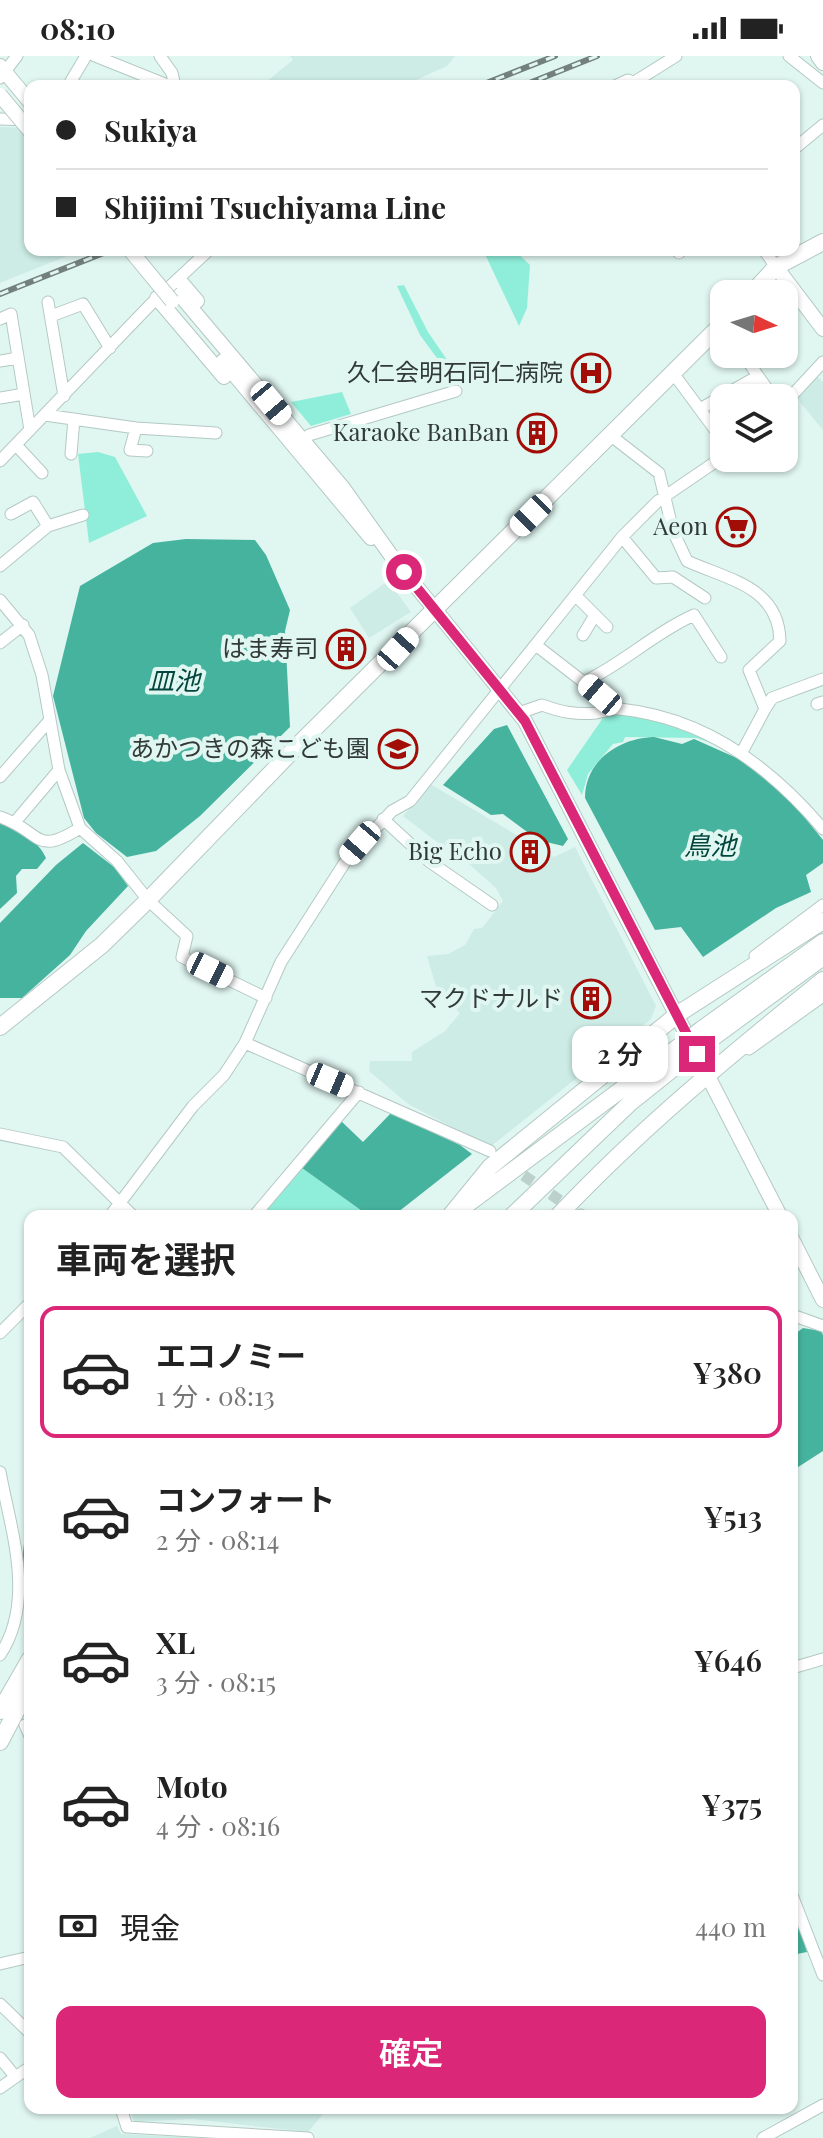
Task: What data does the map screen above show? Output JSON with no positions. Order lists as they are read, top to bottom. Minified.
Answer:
{"water":["皿池","鳥池"],"places":{"hospital":["久仁会明石同仁病院"],"building":["Karaoke BanBan","はま寿司","Big Echo","マクドナルド"],"supermarket":["Aeon"],"school or university":["あかつきの森こども園"]},"north":"right","page":{"status":"08:10","banner":["Sukiya","Shijimi Tsuchiyama Line"],"bubble":"2 分","heading":"車両を選択","list":[{"name":"エコノミー","note":"1 分 · 08:13","value":"¥380"},{"name":"コンフォート","note":"2 分 · 08:14","value":"¥513"},{"name":"XL","note":"3 分 · 08:15","value":"¥646"},{"name":"Moto","note":"4 分 · 08:16","value":"¥375"}],"pay":["現金","440 m"],"buttons":"確定"}}
